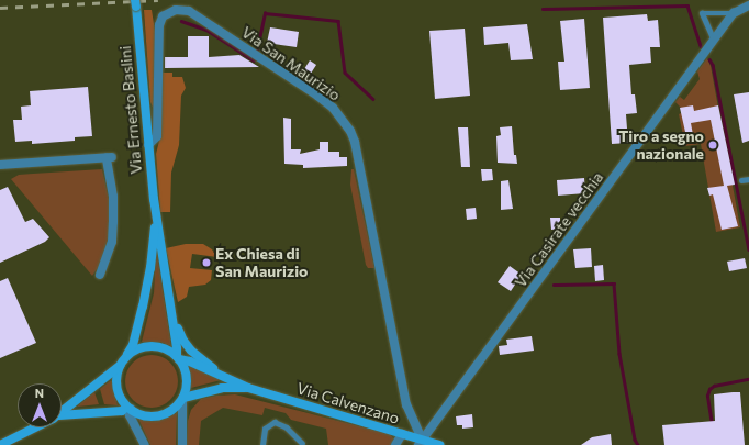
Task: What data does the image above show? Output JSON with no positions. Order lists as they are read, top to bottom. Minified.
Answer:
{"streets":{"main road":["Via Ernesto Baslini","Via Calvenzano"],"street":["Via San Maurizio","Via Casirate vecchia"]},"crossings":[["Via San Maurizio","Via Ernesto Baslini"],["Via San Maurizio","Via Casirate vecchia"],["Via San Maurizio","Via Calvenzano"],["Via Ernesto Baslini","Via Calvenzano"],["Via Casirate vecchia","Via Calvenzano"]],"places":["Tiro a segno nazionale","Ex Chiesa di San Maurizio"],"north":"top"}
